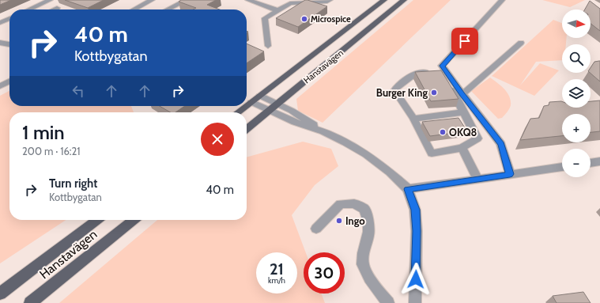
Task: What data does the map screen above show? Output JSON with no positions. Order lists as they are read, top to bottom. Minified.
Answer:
{"streets":{"main road":["Hanstavägen"]},"places":["Microspice","Burger King","OKQ8","Ingo"],"north":"right","page":{"map_buttons":["+","−"],"turn":["40 m","Kottbygatan"],"heading":["1 min","200 m · 16:21"],"list":[{"name":"Turn right","note":"Kottbygatan","value":"40 m"}],"speed":"21 km/h","limit":"30"}}
